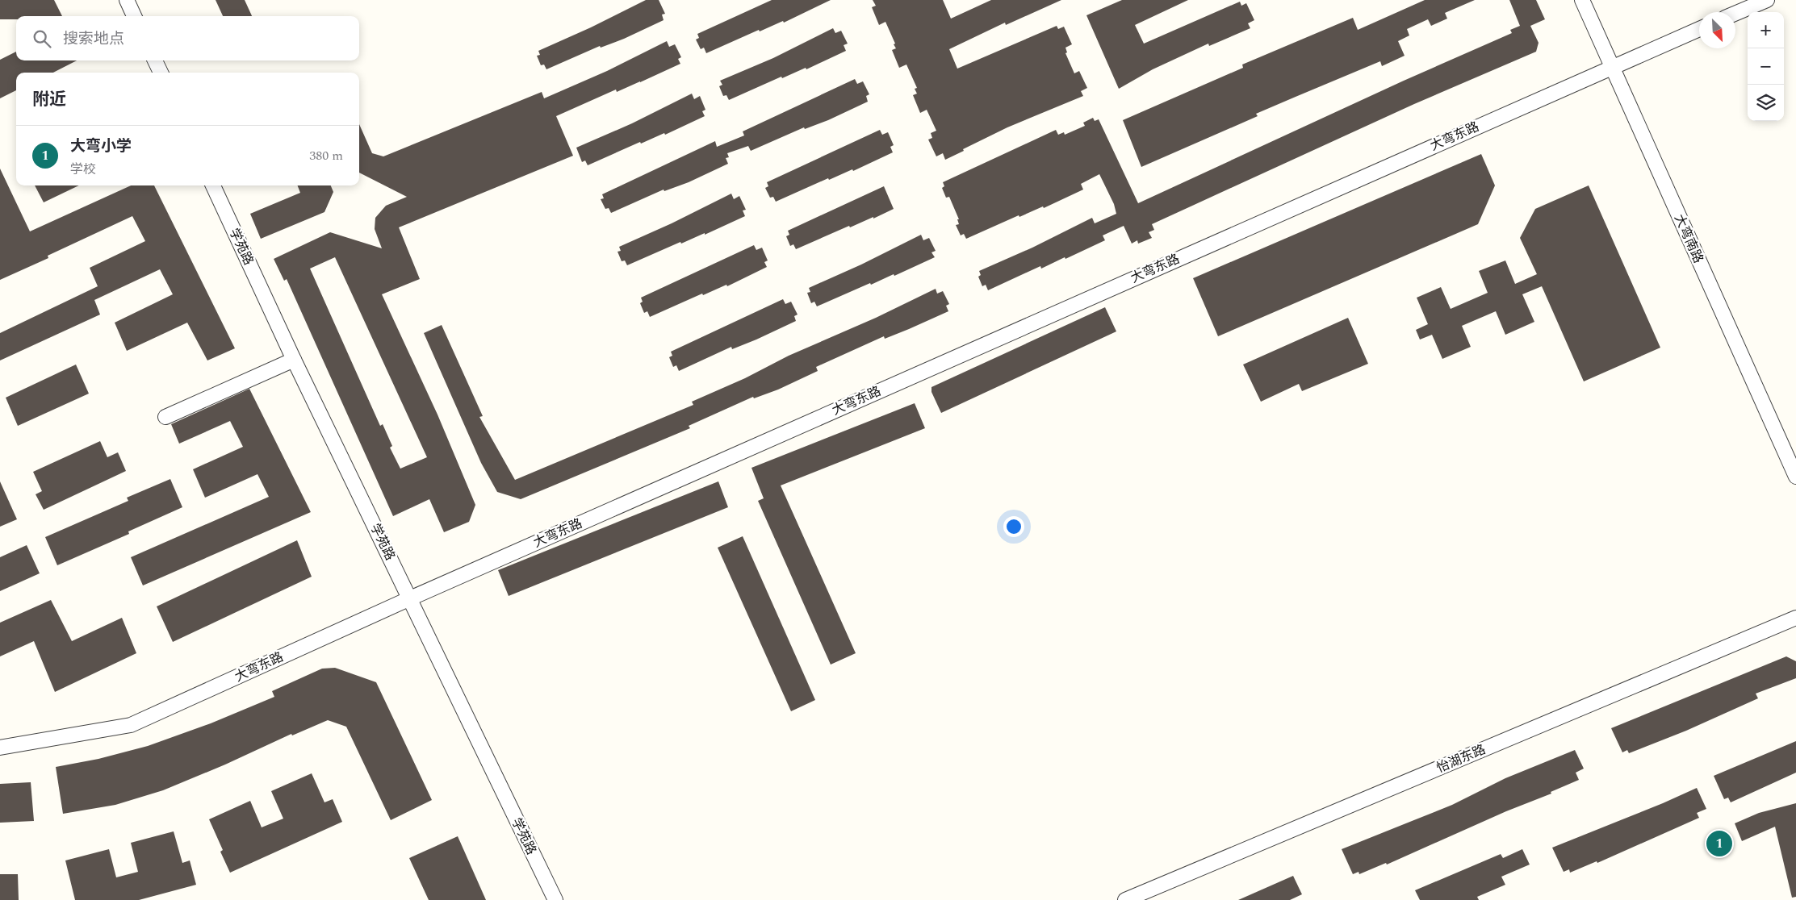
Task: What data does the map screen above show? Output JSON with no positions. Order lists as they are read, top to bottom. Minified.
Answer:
{"streets":{"street":["大弯东路","大弯南路","学苑路","怡湖东路"]},"crossings":[["大弯东路","大弯南路"],["大弯东路","学苑路"]],"north":"bottom right","page":{"map_buttons":["+","−"],"search":"搜索地点","heading":"附近","list":[{"mark":"1","name":"大弯小学","note":"学校","value":"380 m"}],"pins":"1"}}
